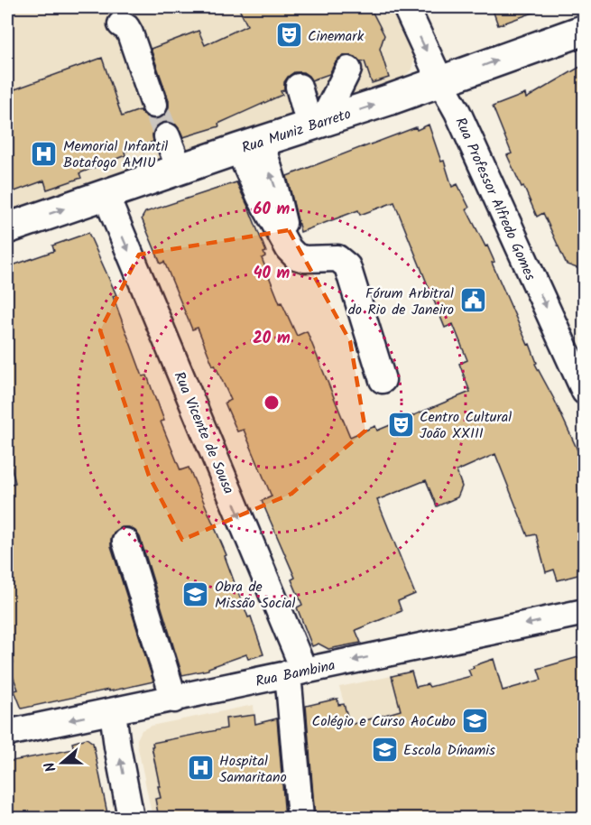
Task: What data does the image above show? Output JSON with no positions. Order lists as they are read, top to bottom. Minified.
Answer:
{"streets":{"main road":["Rua Muniz Barreto"],"street":["Rua Professor Alfredo Gomes","Rua Vicente de Sousa","Rua Bambina"]},"crossings":[["Rua Muniz Barreto","Rua Professor Alfredo Gomes"],["Rua Muniz Barreto","Rua Vicente de Sousa"],["Rua Vicente de Sousa","Rua Bambina"]],"one_way":["Rua Muniz Barreto","Rua Bambina"],"places":{"theatre":["Cinemark","Centro Cultural João XXIII"],"hospital":["Memorial Infantil Botafogo AMIU","Hospital Samaritano"],"public building":["Fórum Arbitral do Rio de Janeiro"],"school or university":["Obra de Missão Social","Colégio e Curso AoCubo","Escola Dínamis"]},"north":"left","rings":["60 m","40 m","20 m"]}
